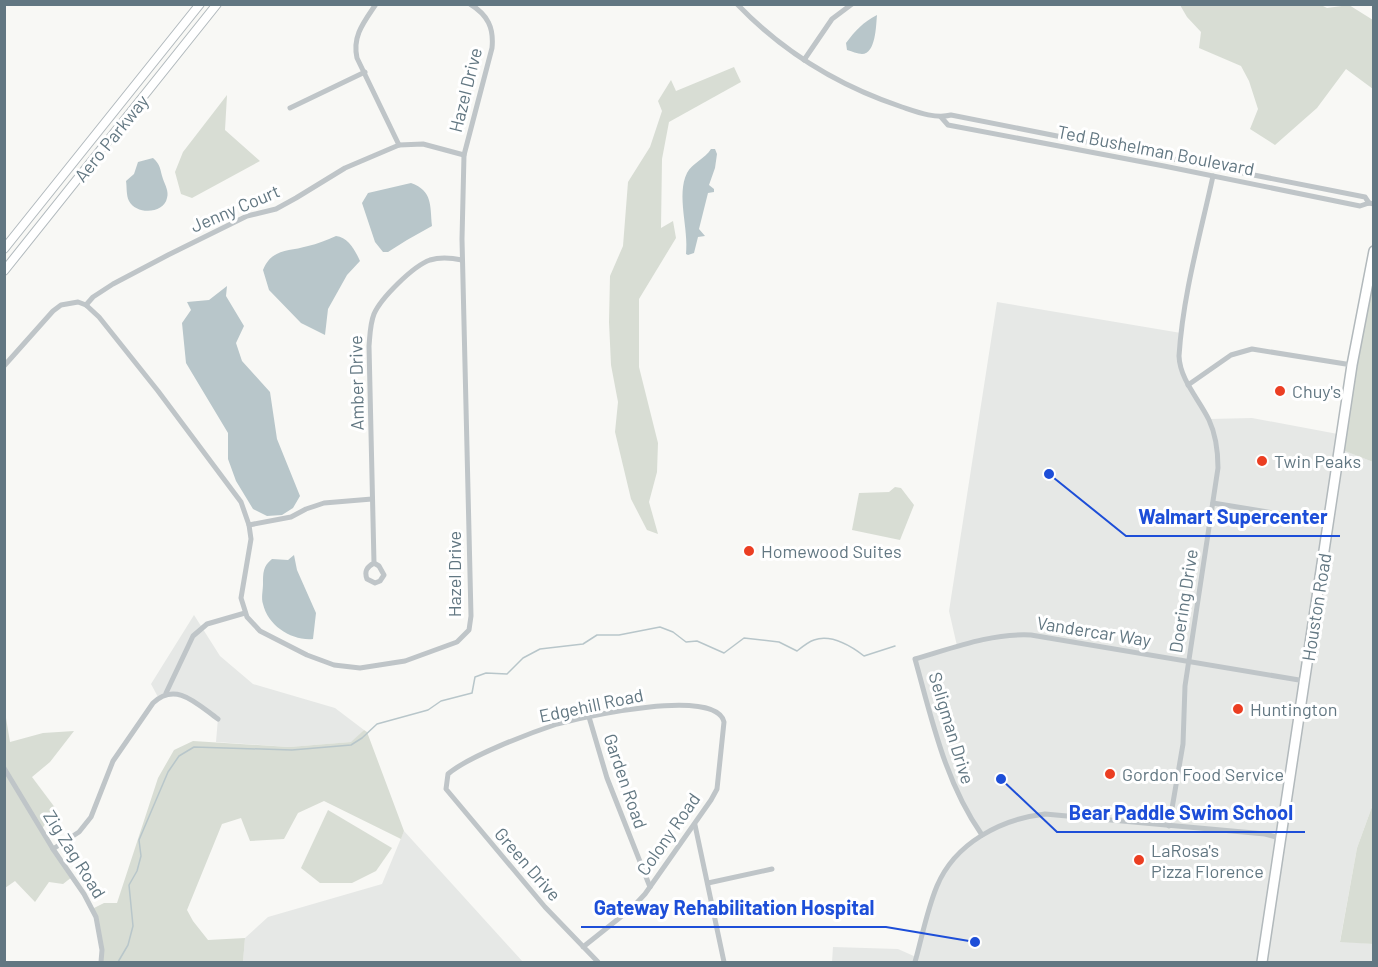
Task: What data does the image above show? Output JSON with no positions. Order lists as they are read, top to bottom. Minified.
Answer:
{"streets":{"main road":["Aero Parkway","Houston Road"],"street":["Hazel Drive","Ted Bushelman Boulevard","Jenny Court","Amber Drive","Doering Drive","Vandercar Way","Edgehill Road","Seligman Drive","Garden Road","Colony Road","Zig Zag Road","Green Drive"]},"crossings":[["Hazel Drive","Jenny Court"],["Hazel Drive","Amber Drive"],["Ted Bushelman Boulevard","Doering Drive"],["Doering Drive","Vandercar Way"],["Houston Road","Vandercar Way"],["Vandercar Way","Seligman Drive"],["Edgehill Road","Garden Road"],["Edgehill Road","Colony Road"],["Edgehill Road","Green Drive"],["Garden Road","Colony Road"],["Colony Road","Green Drive"]],"places":["Chuy's","Twin Peaks","Walmart Supercenter","Homewood Suites","Huntington","Gordon Food Service","Bear Paddle Swim School","LaRosa's Pizza Florence","Gateway Rehabilitation Hospital"]}
